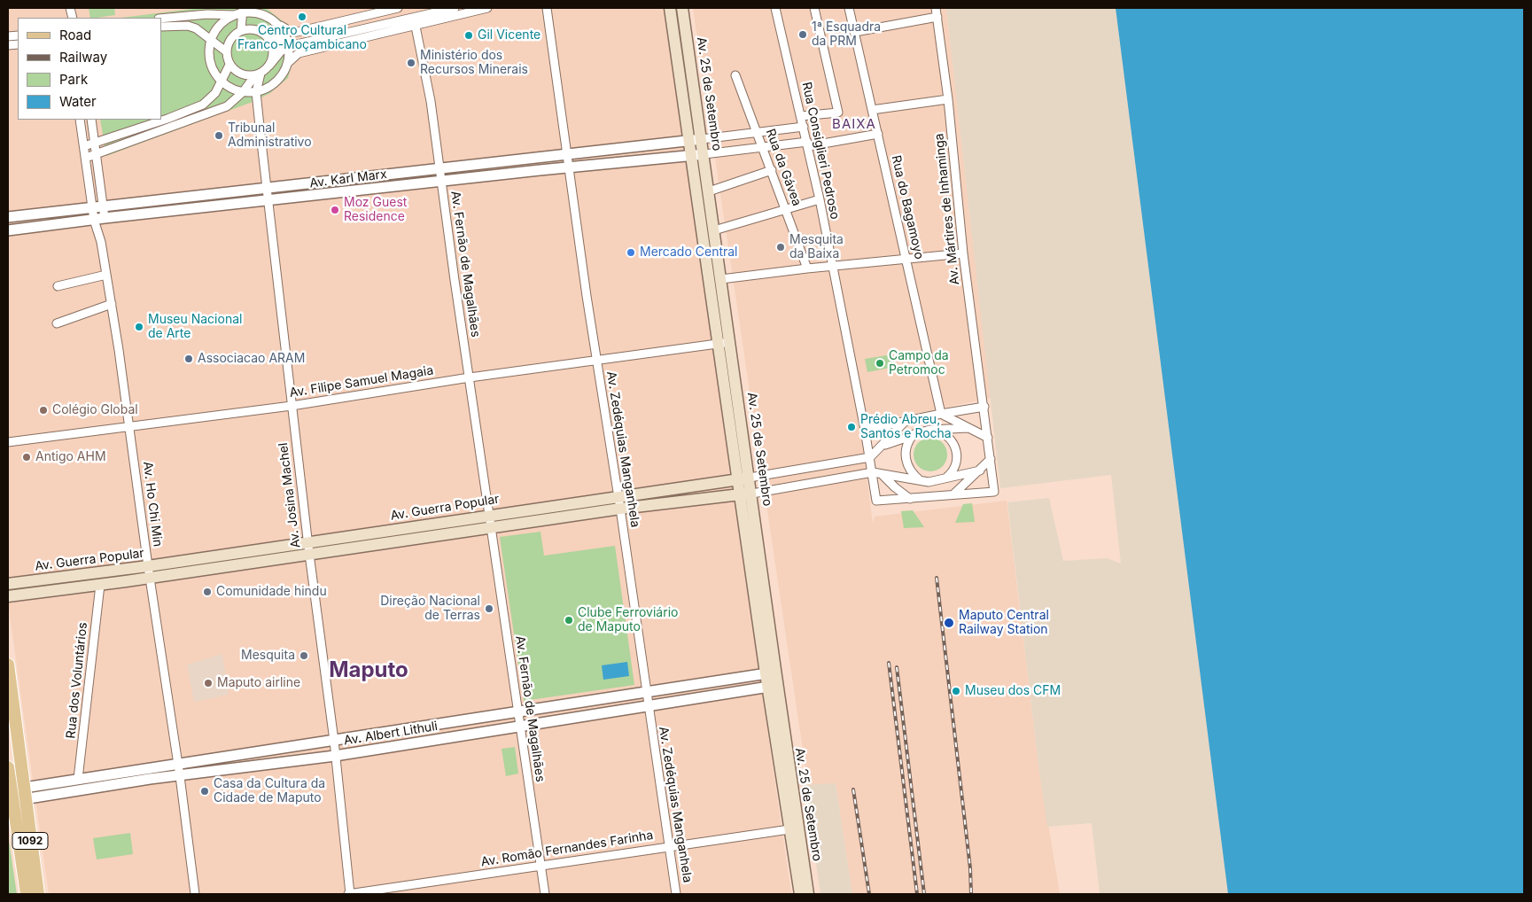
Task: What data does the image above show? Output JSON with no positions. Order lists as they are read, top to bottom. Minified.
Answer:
{"streets":{"main road":["Av. 25 de Setembro","Av. Guerra Popular","1092"],"street":["Rua Consiglieri Pedroso","Rua da Gávea","Av. Karl Marx","Rua do Bagamoyo","Av. Mártires de Inhaminga","Av. Fernão de Magalhães","Av. Filipe Samuel Magaia","Av. Zedéquias Manganhela","Av. Josina Machel","Av. Ho Chi Min","Rua dos Voluntários","Av. Albert Lithuli","Av. Romão Fernandes Farinha"]},"crossings":[["Av. 25 de Setembro","Av. Karl Marx"],["Av. 25 de Setembro","Av. Filipe Samuel Magaia"],["Av. 25 de Setembro","Av. Guerra Popular"],["Av. 25 de Setembro","Av. Albert Lithuli"],["Av. 25 de Setembro","Av. Romão Fernandes Farinha"],["Rua Consiglieri Pedroso","Av. Guerra Popular"],["Av. Karl Marx","Av. Fernão de Magalhães"],["Av. Karl Marx","Av. Zedéquias Manganhela"],["Av. Karl Marx","Av. Josina Machel"],["Av. Karl Marx","Av. Ho Chi Min"],["Av. Fernão de Magalhães","Av. Filipe Samuel Magaia"],["Av. Fernão de Magalhães","Av. Guerra Popular"],["Av. Fernão de Magalhães","Av. Albert Lithuli"],["Av. Fernão de Magalhães","Av. Romão Fernandes Farinha"],["Av. Filipe Samuel Magaia","Av. Zedéquias Manganhela"],["Av. Filipe Samuel Magaia","Av. Josina Machel"],["Av. Filipe Samuel Magaia","Av. Ho Chi Min"],["Av. Zedéquias Manganhela","Av. Guerra Popular"],["Av. Zedéquias Manganhela","Av. Albert Lithuli"],["Av. Zedéquias Manganhela","Av. Romão Fernandes Farinha"],["Av. Josina Machel","Av. Guerra Popular"],["Av. Josina Machel","Av. Albert Lithuli"],["Av. Josina Machel","Av. Romão Fernandes Farinha"],["Av. Ho Chi Min","Av. Guerra Popular"],["Av. Ho Chi Min","Av. Albert Lithuli"],["Av. Guerra Popular","Rua dos Voluntários"],["Rua dos Voluntários","Av. Albert Lithuli"],["Av. Albert Lithuli","1092"]],"districts":["BAIXA","Maputo"],"places":["Centro Cultural Franco-Moçambicano","1ª Esquadra da PRM","Gil Vicente","Ministério dos Recursos Minerais","Tribunal Administrativo","Moz Guest Residence","Mesquita da Baixa","Mercado Central","Museu Nacional de Arte","Associacao ARAM","Campo da Petromoc","Colégio Global","Prédio Abreu, Santos e Rocha","Antigo AHM","Comunidade hindu","Direção Nacional de Terras","Clube Ferroviário de Maputo","Maputo Central Railway Station","Mesquita","Maputo airline","Museu dos CFM","Casa da Cultura da Cidade de Maputo"],"legend":["Road","Railway","Park","Water"]}
